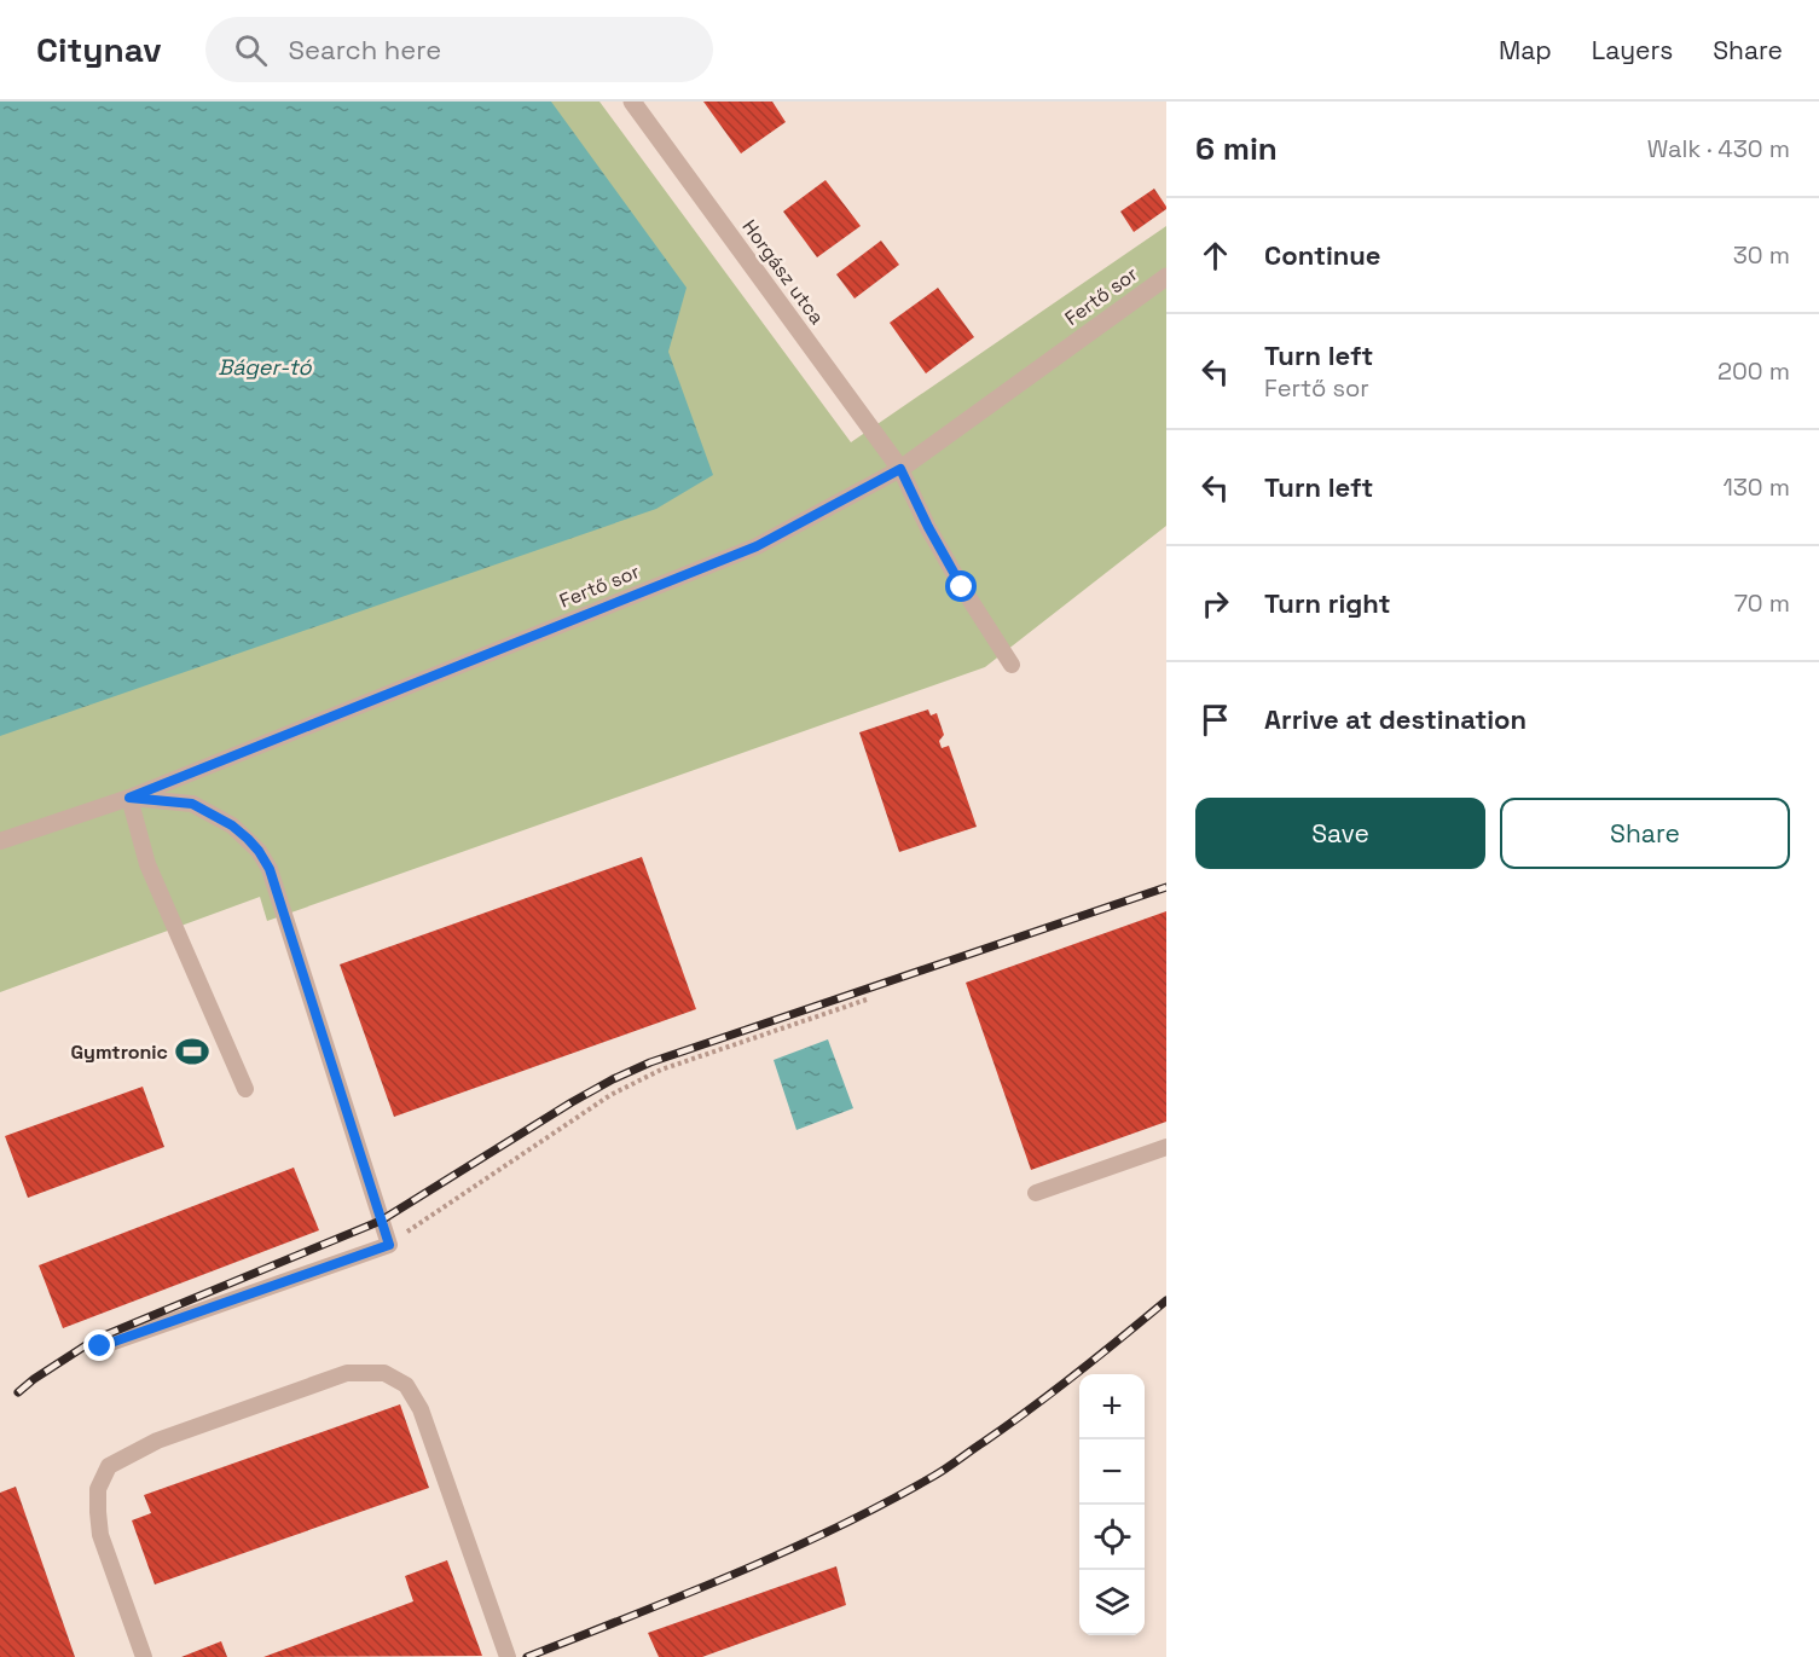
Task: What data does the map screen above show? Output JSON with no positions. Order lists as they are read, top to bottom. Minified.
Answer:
{"streets":{"street":["Horgász utca","Fertő sor"]},"crossings":[["Horgász utca","Fertő sor"]],"water":["Báger-tó"],"places":{"sports":["Gymtronic"]},"page":{"header":"Citynav","search":"Search here","nav":["Map","Layers","Share"],"heading":["6 min","Walk · 430 m"],"list":[["Continue","30 m"],["Turn left","Fertő sor","200 m"],["Turn left","130 m"],["Turn right","70 m"],"Arrive at destination"],"buttons":["Save","Share"],"map_buttons":["+","−"]}}
